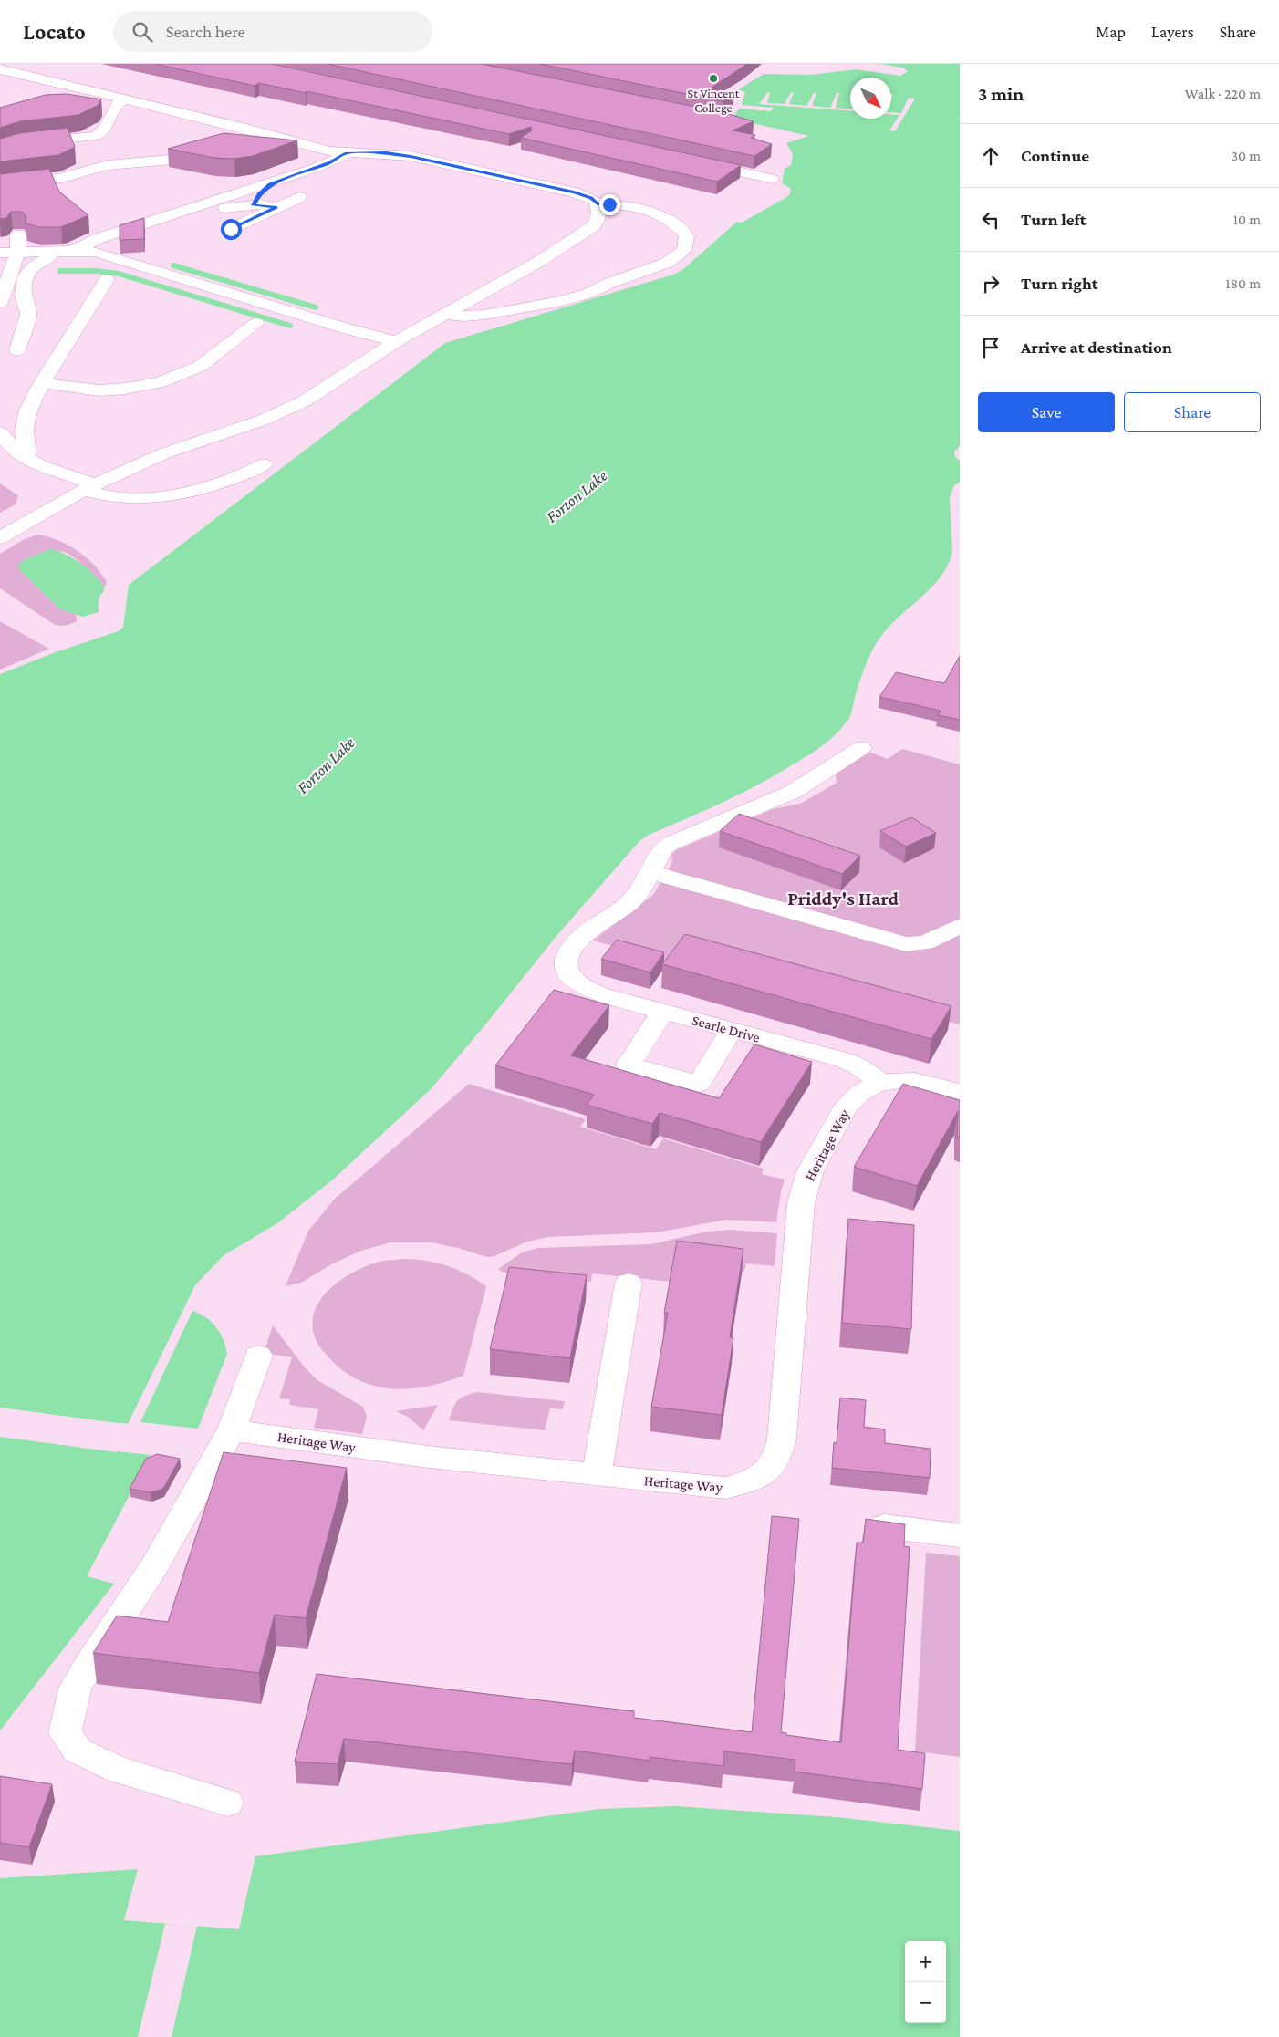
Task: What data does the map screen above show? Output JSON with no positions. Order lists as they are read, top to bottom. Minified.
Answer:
{"streets":{"street":["Searle Drive","Heritage Way"]},"crossings":[["Searle Drive","Heritage Way"]],"districts":["Priddy's Hard"],"water":["Forton Lake"],"places":["St Vincent College"],"north":"bottom right","page":{"header":"Locato","search":"Search here","nav":["Map","Layers","Share"],"heading":["3 min","Walk · 220 m"],"list":[["Continue","30 m"],["Turn left","10 m"],["Turn right","180 m"],"Arrive at destination"],"buttons":["Save","Share"],"map_buttons":["+","−"]}}
